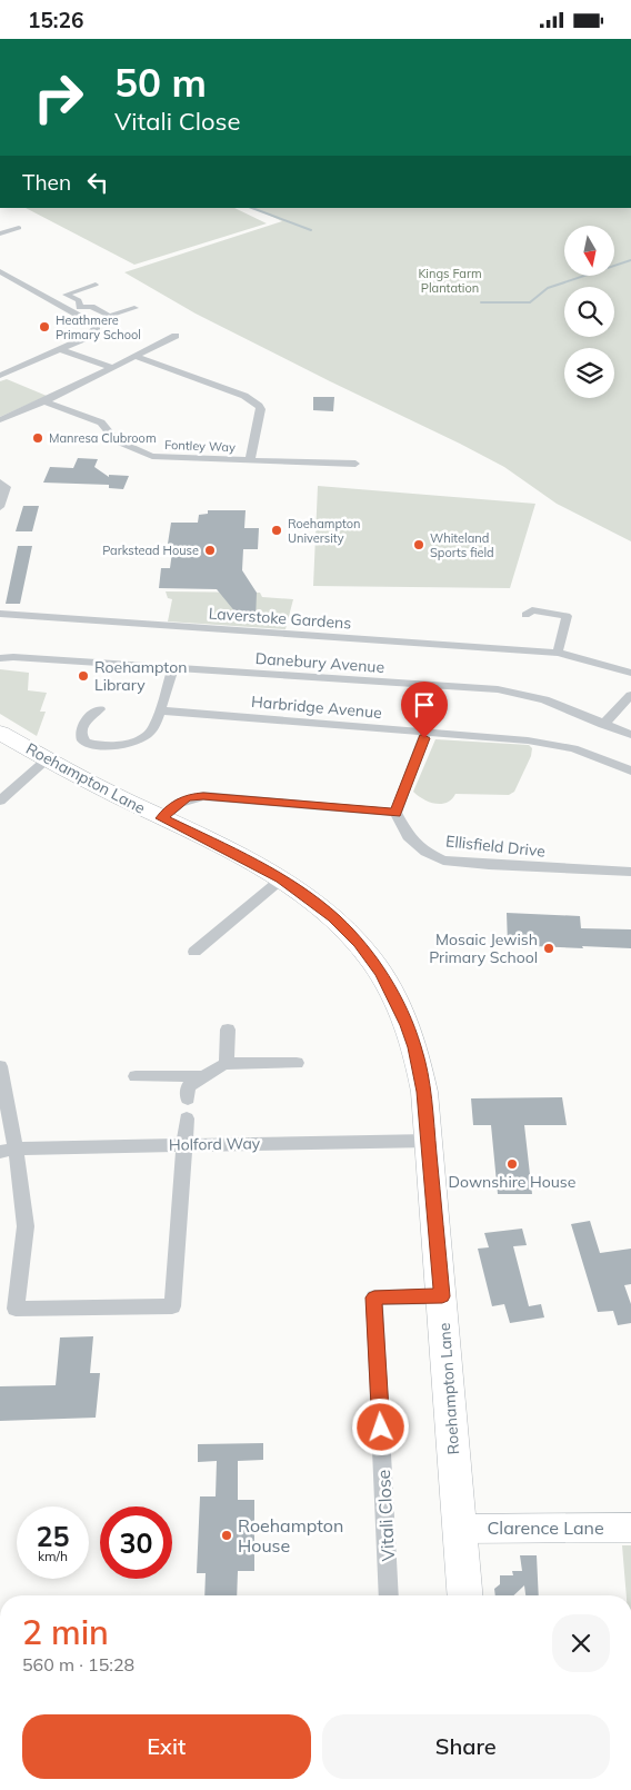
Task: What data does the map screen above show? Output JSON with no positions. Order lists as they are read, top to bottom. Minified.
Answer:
{"streets":{"highway":["Roehampton Lane"],"street":["Fontley Way","Laverstoke Gardens","Danebury Avenue","Harbridge Avenue","Ellisfield Drive","Holford Way","Vitali Close","Clarence Lane"]},"crossings":[["Roehampton Lane","Holford Way"],["Roehampton Lane","Vitali Close"],["Roehampton Lane","Clarence Lane"]],"parks":["Kings Farm Plantation"],"places":["Heathmere Primary School","Manresa Clubroom","Roehampton University","Whiteland Sports field","Parkstead House","Roehampton Library","Mosaic Jewish Primary School","Downshire House","Roehampton House"],"north":"bottom","page":{"status":"15:26","turn":["50 m","Vitali Close"],"then":"Then","speed":"25 km/h","limit":"30","heading":["2 min","560 m · 15:28"],"buttons":["Exit","Share"]}}
